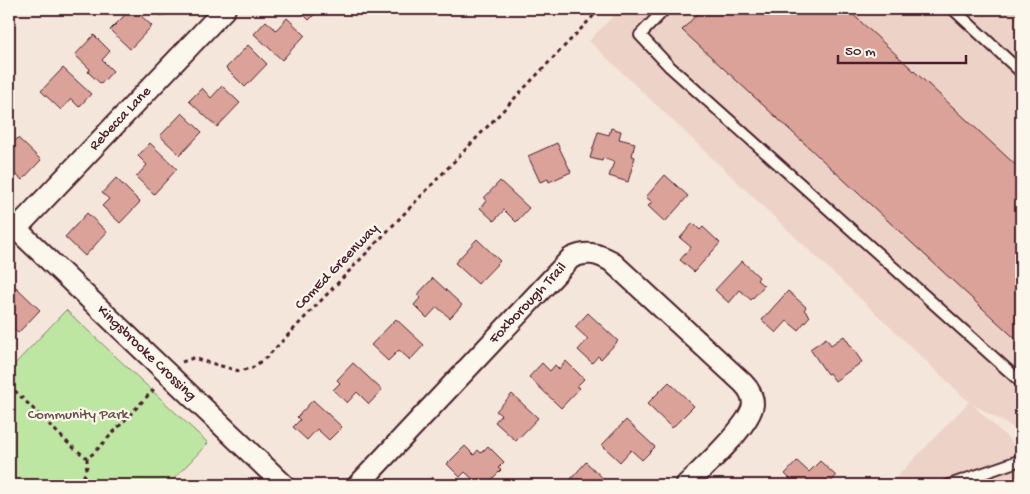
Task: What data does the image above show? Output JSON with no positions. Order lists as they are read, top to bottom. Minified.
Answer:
{"streets":{"street":["Rebecca Lane","Foxborough Trail","Kingsbrooke Crossing"],"path":["ComEd Greenway"]},"crossings":[["Rebecca Lane","Kingsbrooke Crossing"],["ComEd Greenway","Kingsbrooke Crossing"]],"parks":["Community Park"],"scale_bar":"50 m"}
